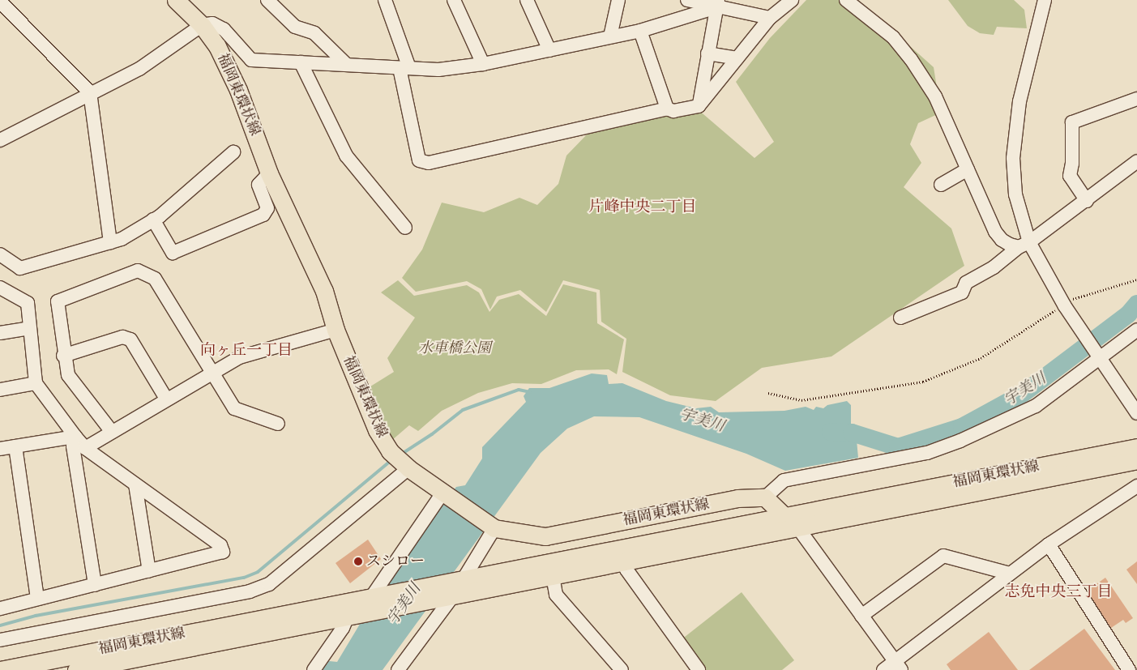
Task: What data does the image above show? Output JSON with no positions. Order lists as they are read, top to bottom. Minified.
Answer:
{"streets":{"main road":["福岡東環状線"]},"districts":["片峰中央二丁目","向ヶ丘一丁目","志免中央三丁目"],"water":["宇美川"],"parks":["水車橋公園"],"places":["スシロー"]}
